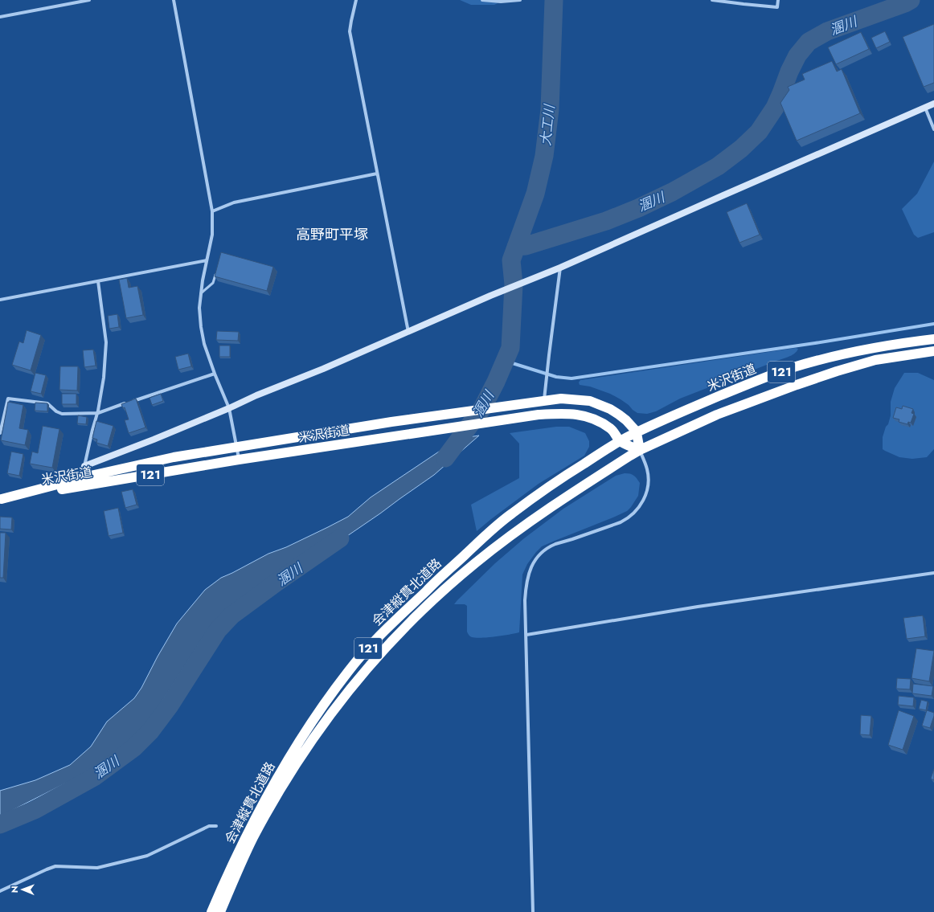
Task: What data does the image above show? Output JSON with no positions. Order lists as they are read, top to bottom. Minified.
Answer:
{"streets":{"highway":["121","米沢街道","会津縦貫北道路"]},"crossings":[["121","米沢街道"],["121","会津縦貫北道路"],["米沢街道","会津縦貫北道路"]],"districts":["高野町平塚"],"water":["溷川","大工川"],"north":"left"}
